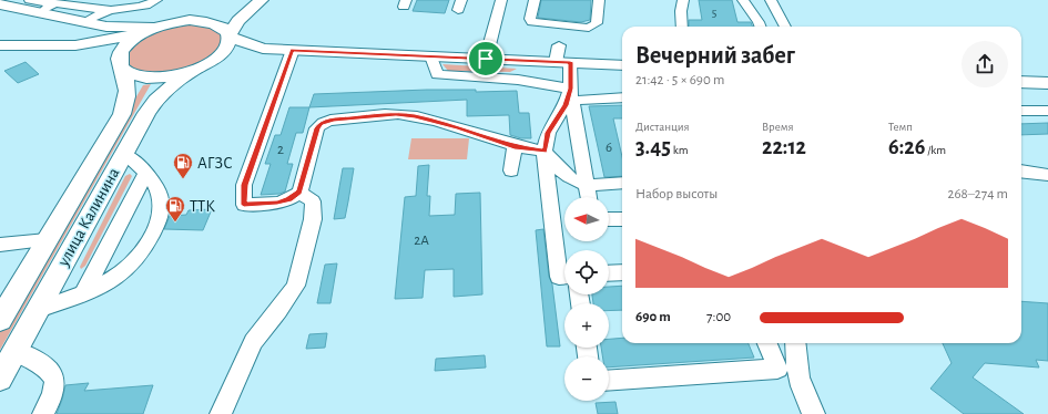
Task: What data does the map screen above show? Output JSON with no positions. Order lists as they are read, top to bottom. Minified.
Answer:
{"streets":{"main road":["улица Калинина"]},"places":{"fuel station":["АГЗС","ТТК"]},"house_numbers":["5","6","2","2А"],"north":"left","page":{"heading":["Вечерний забег","21:42 · 5 × 690 m"],"stats":[["Дистанция","3.45 km"],["Время","22:12"],["Темп","6:26 /km"]],"chart":["Набор высоты","268–274 m"],"map_buttons":["+","−"],"list":[{"name":"690 m","note":"7:00"}]}}
